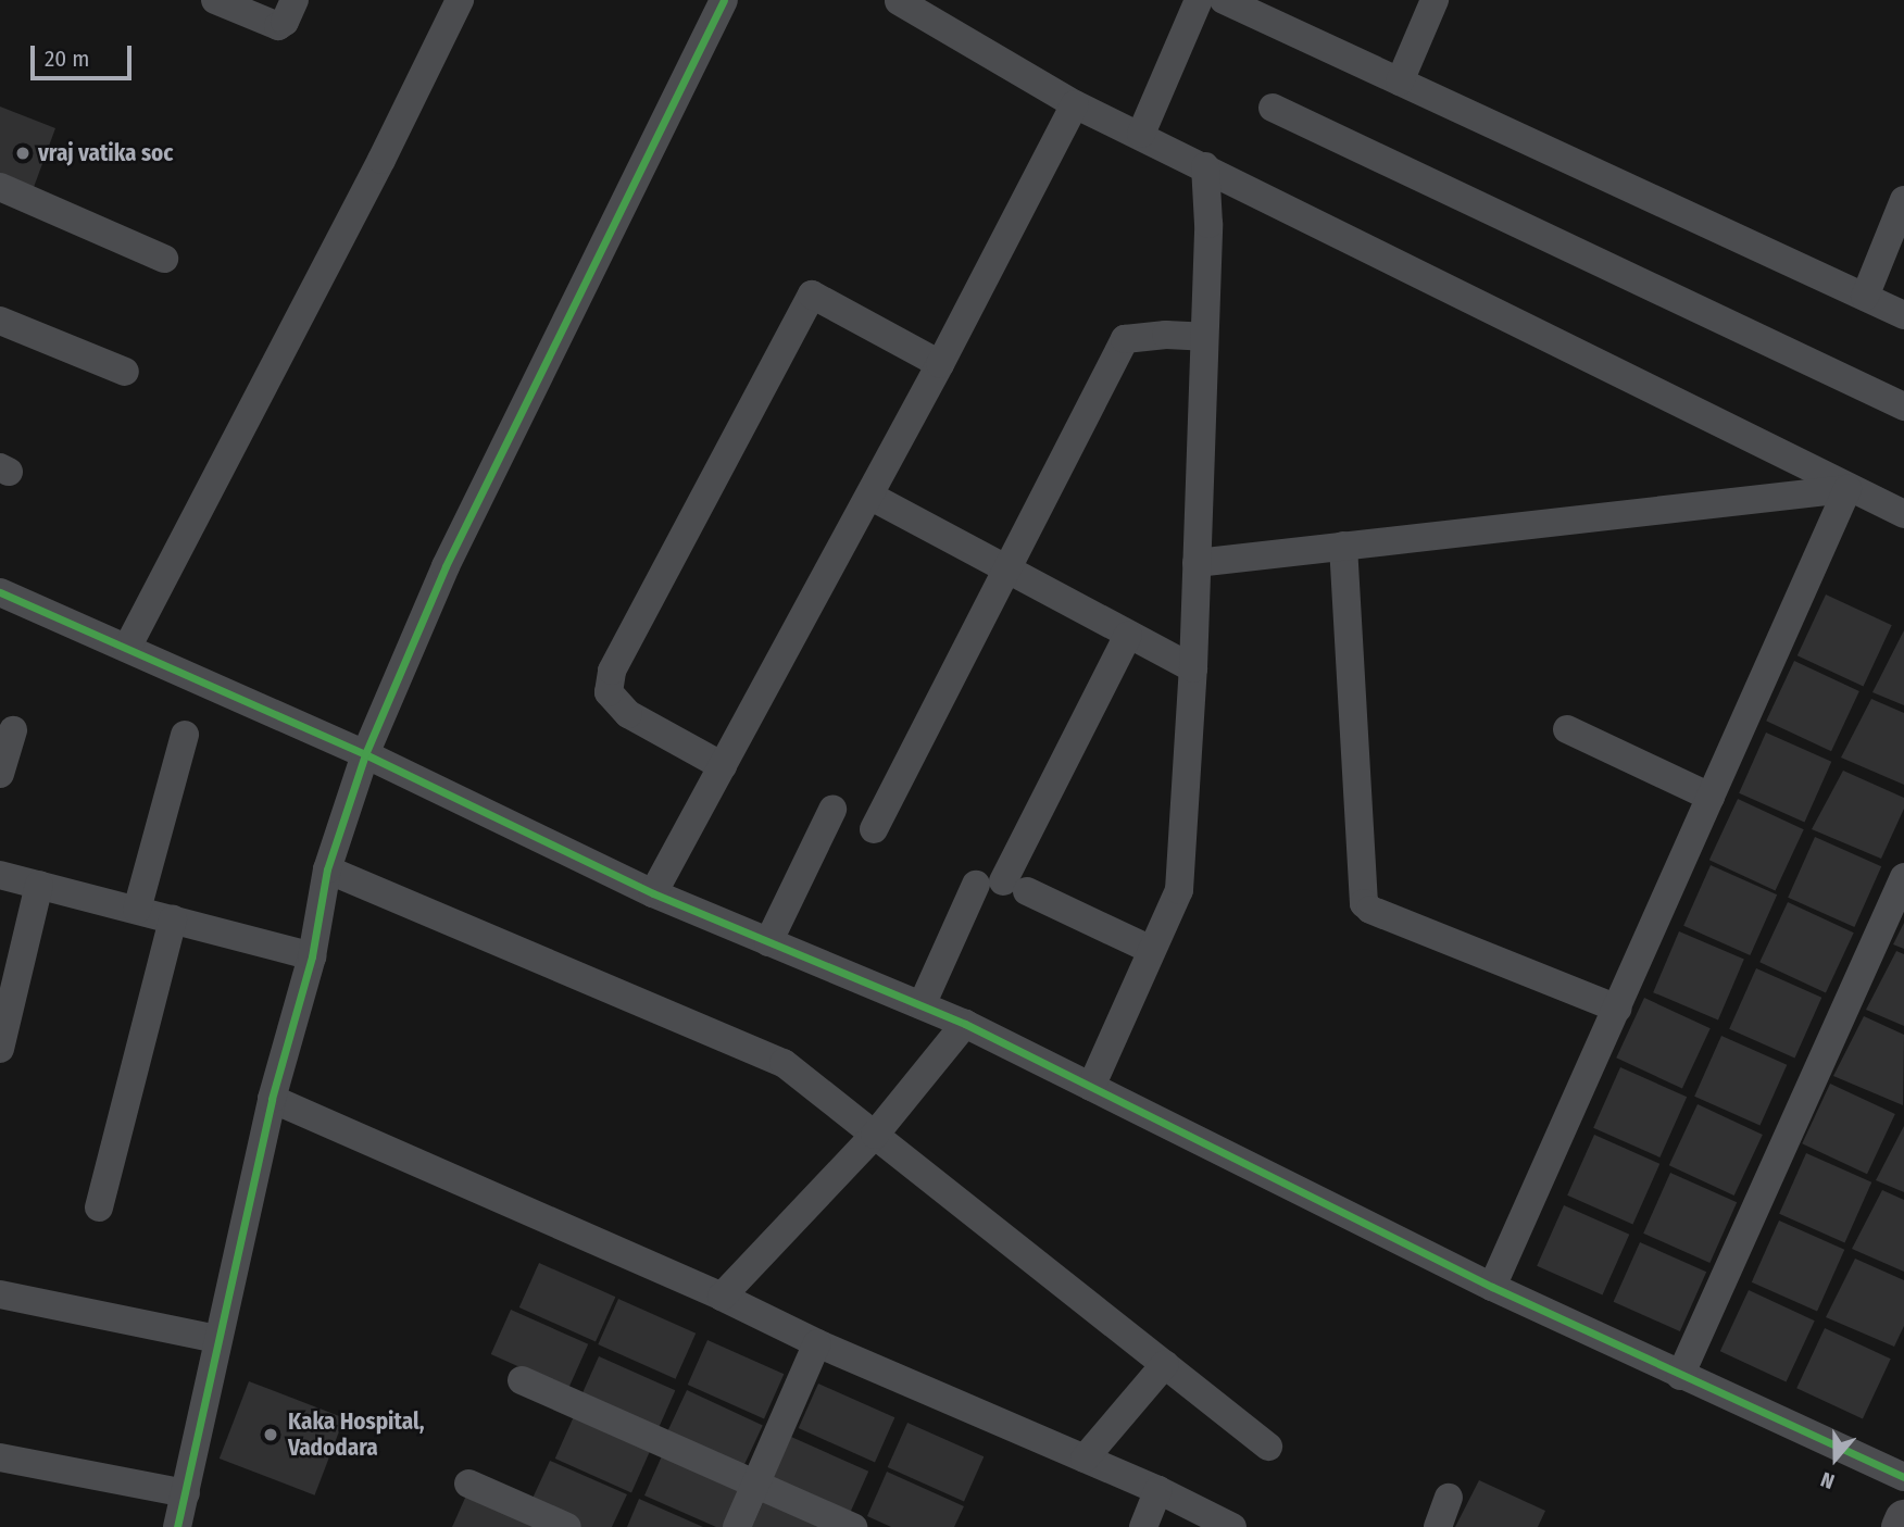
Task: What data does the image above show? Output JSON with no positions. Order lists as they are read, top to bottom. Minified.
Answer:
{"places":["vraj vatika soc","Kaka Hospital, Vadodara"],"scale_bar":"20 m","north":"bottom"}
